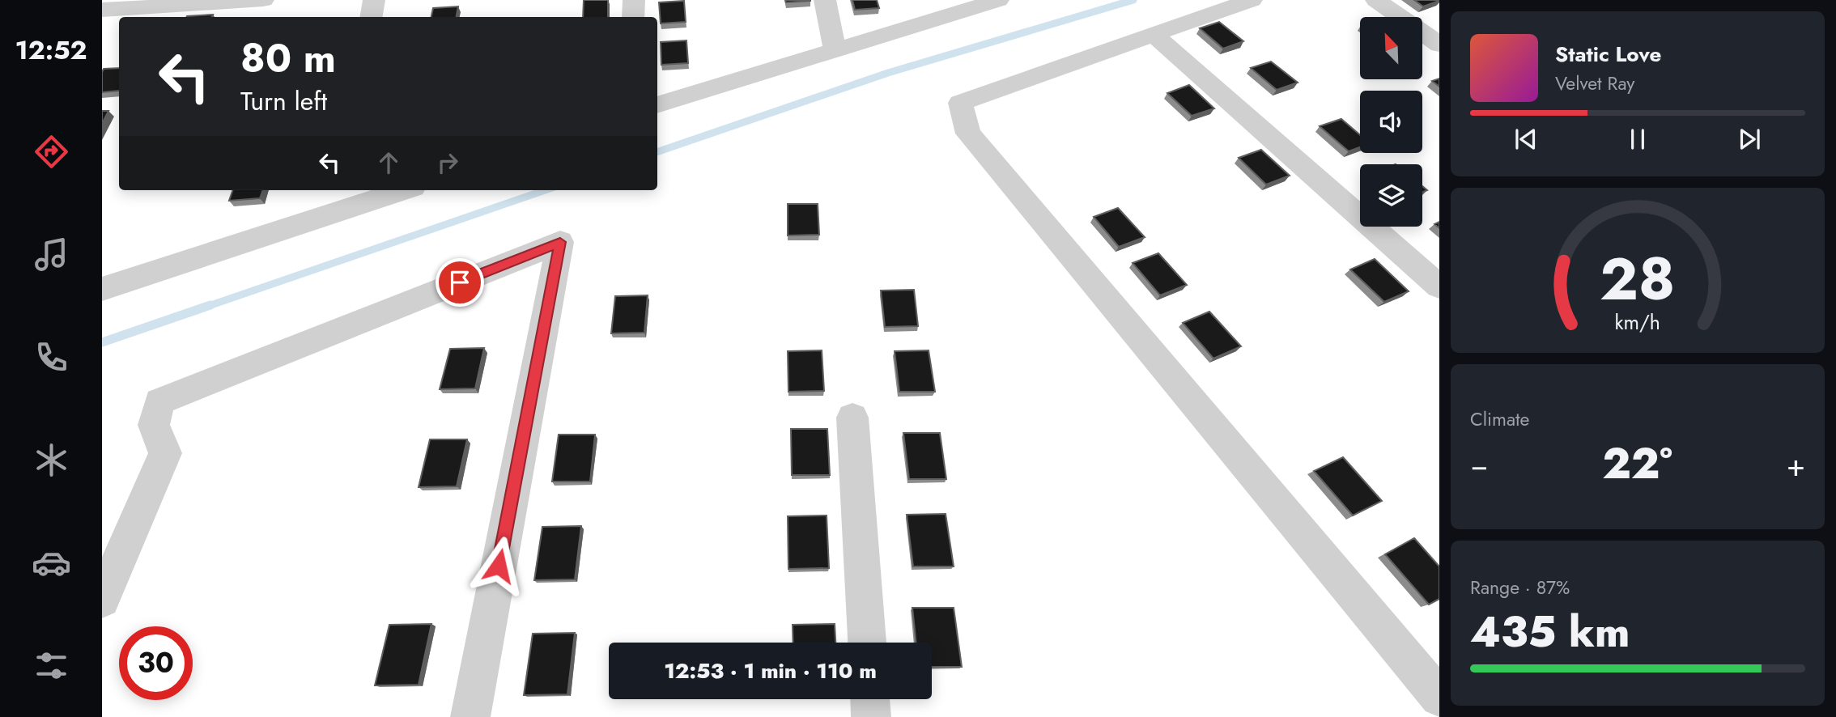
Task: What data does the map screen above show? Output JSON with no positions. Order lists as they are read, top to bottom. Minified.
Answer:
{"north":"top left","page":{"tabs":"12:52","turn":["80 m","Turn left"],"song":["Static Love","Velvet Ray"],"tile":["Climate",["Range · 87%","435 km"]],"heat":["−","22°","+"],"limit":"30","trip":"12:53 · 1 min · 110 m","gauge":["28","km/h"]}}
